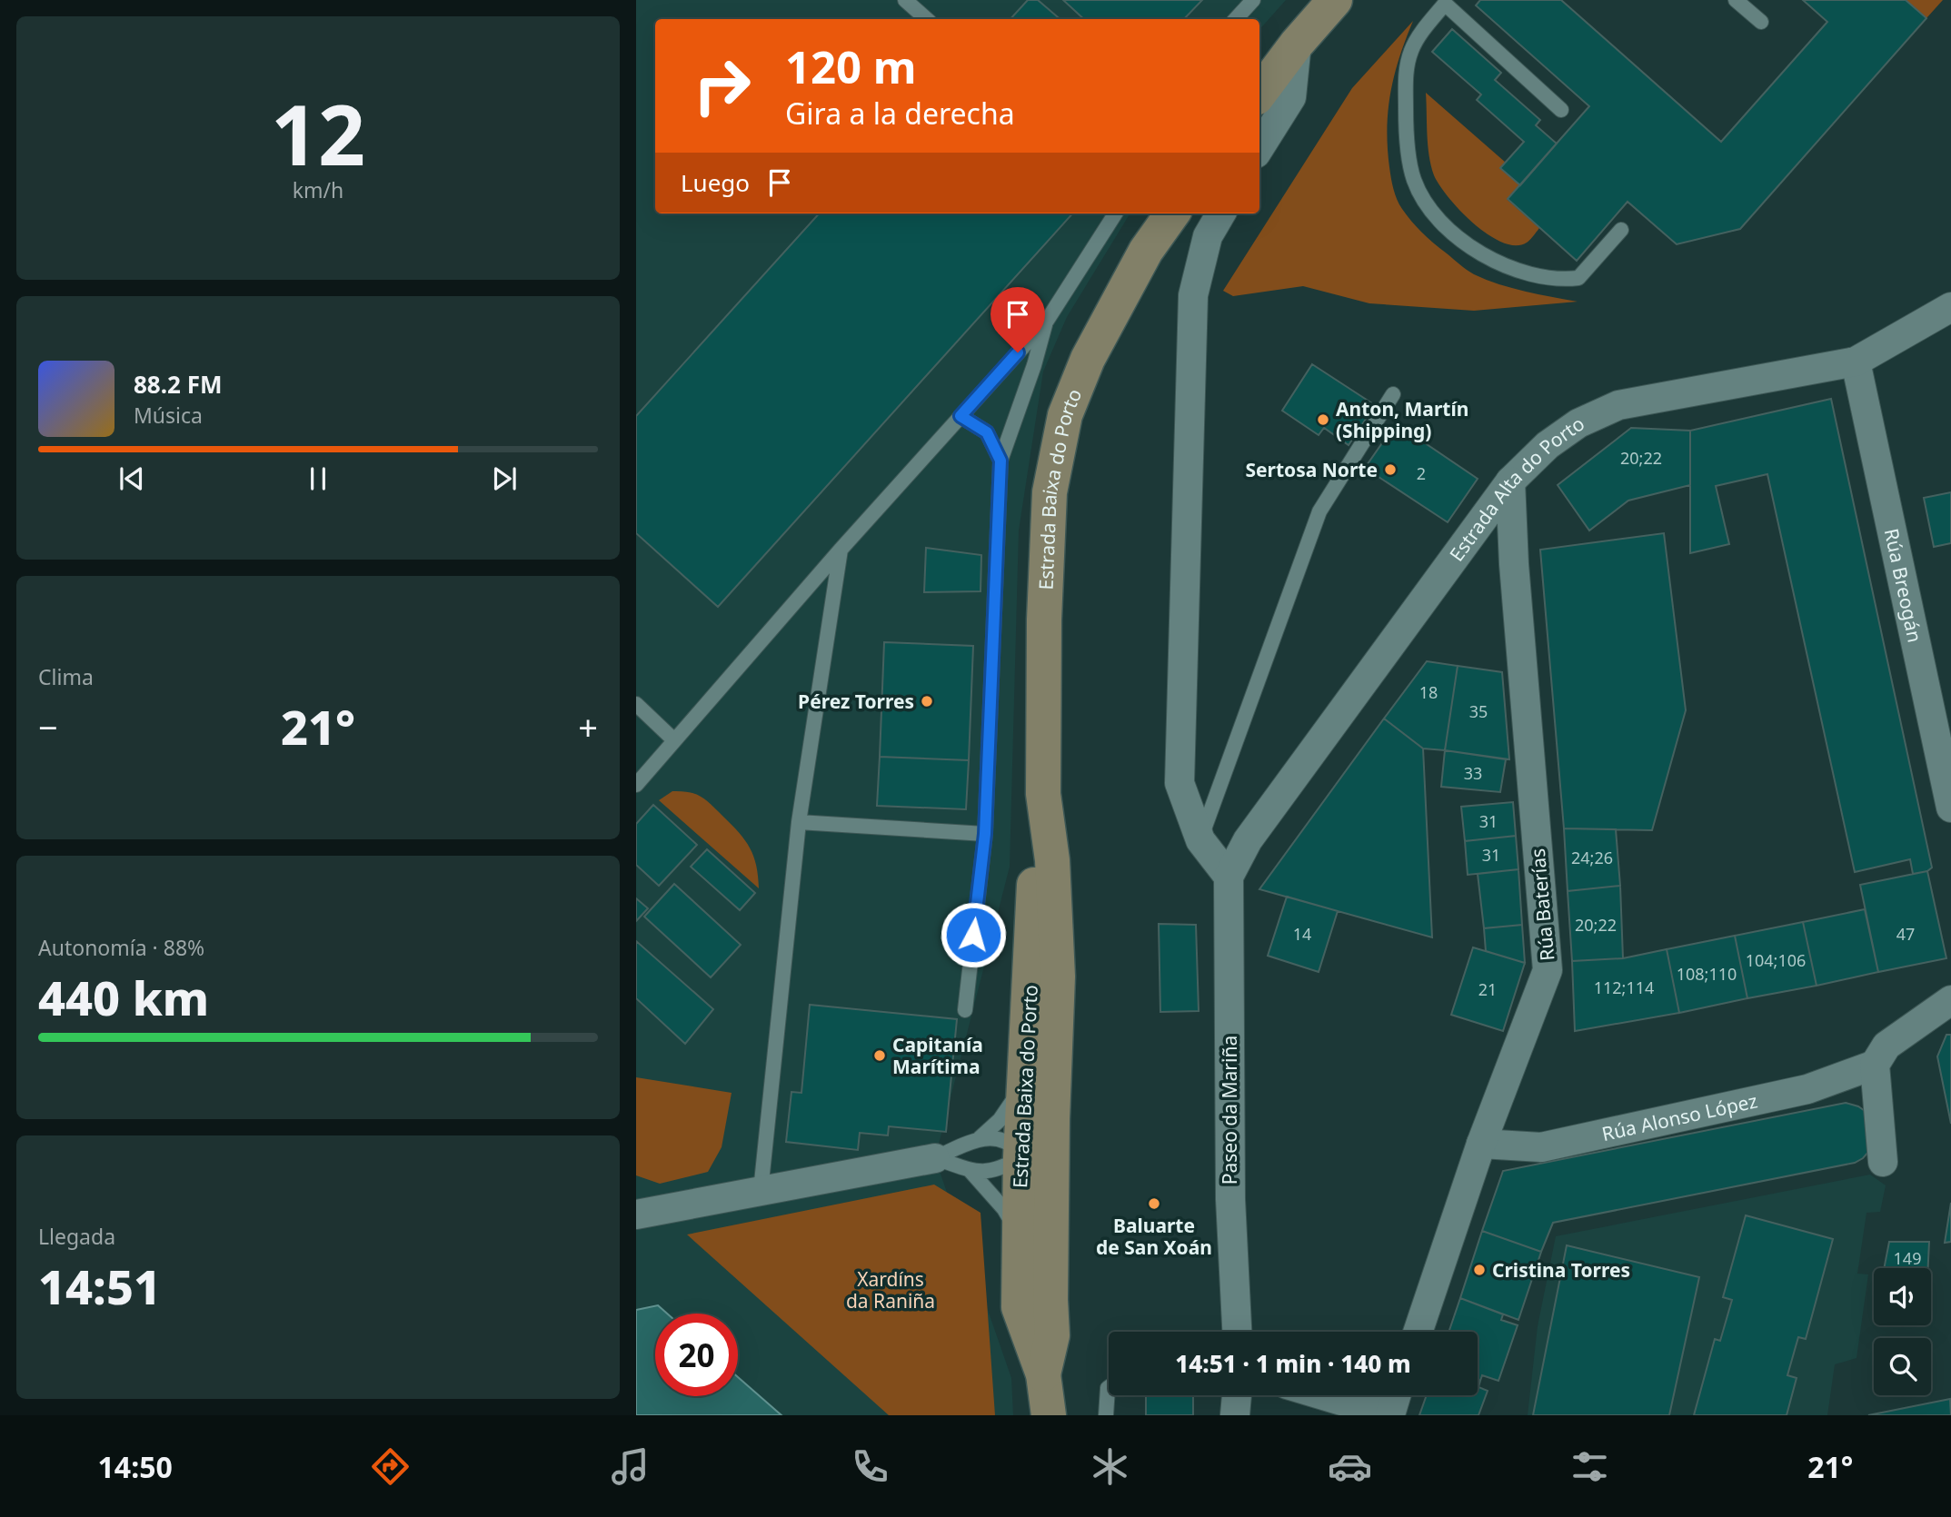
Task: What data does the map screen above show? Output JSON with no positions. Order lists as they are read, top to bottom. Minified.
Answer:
{"streets":{"main road":["Estrada Baixa do Porto"],"street":["Estrada Alta do Porto","Rúa Breogán","Rúa Baterías","Paseo da Mariña","Rúa Alonso López"]},"crossings":[["Estrada Alta do Porto","Rúa Breogán"],["Estrada Alta do Porto","Rúa Baterías"],["Estrada Alta do Porto","Paseo da Mariña"],["Rúa Baterías","Rúa Alonso López"]],"parks":["Xardíns da Raniña"],"places":["Anton, Martín (Shipping)","Sertosa Norte","Pérez Torres","Capitanía Marítima","Baluarte de San Xoán","Cristina Torres"],"house_numbers":["20;22","2","18","35","33","31","31","24;26","20;22","14","47","104;106","108;110","112;114","21","149"],"page":{"tile":[["12","km/h"],"Clima",["Autonomía · 88%","440 km"],["Llegada","14:51"]],"turn":["120 m","Gira a la derecha"],"then":"Luego","song":["88.2 FM","Música"],"heat":["−","21°","+"],"limit":"20","trip":"14:51 · 1 min · 140 m","tabs":["14:50","21°"]}}
